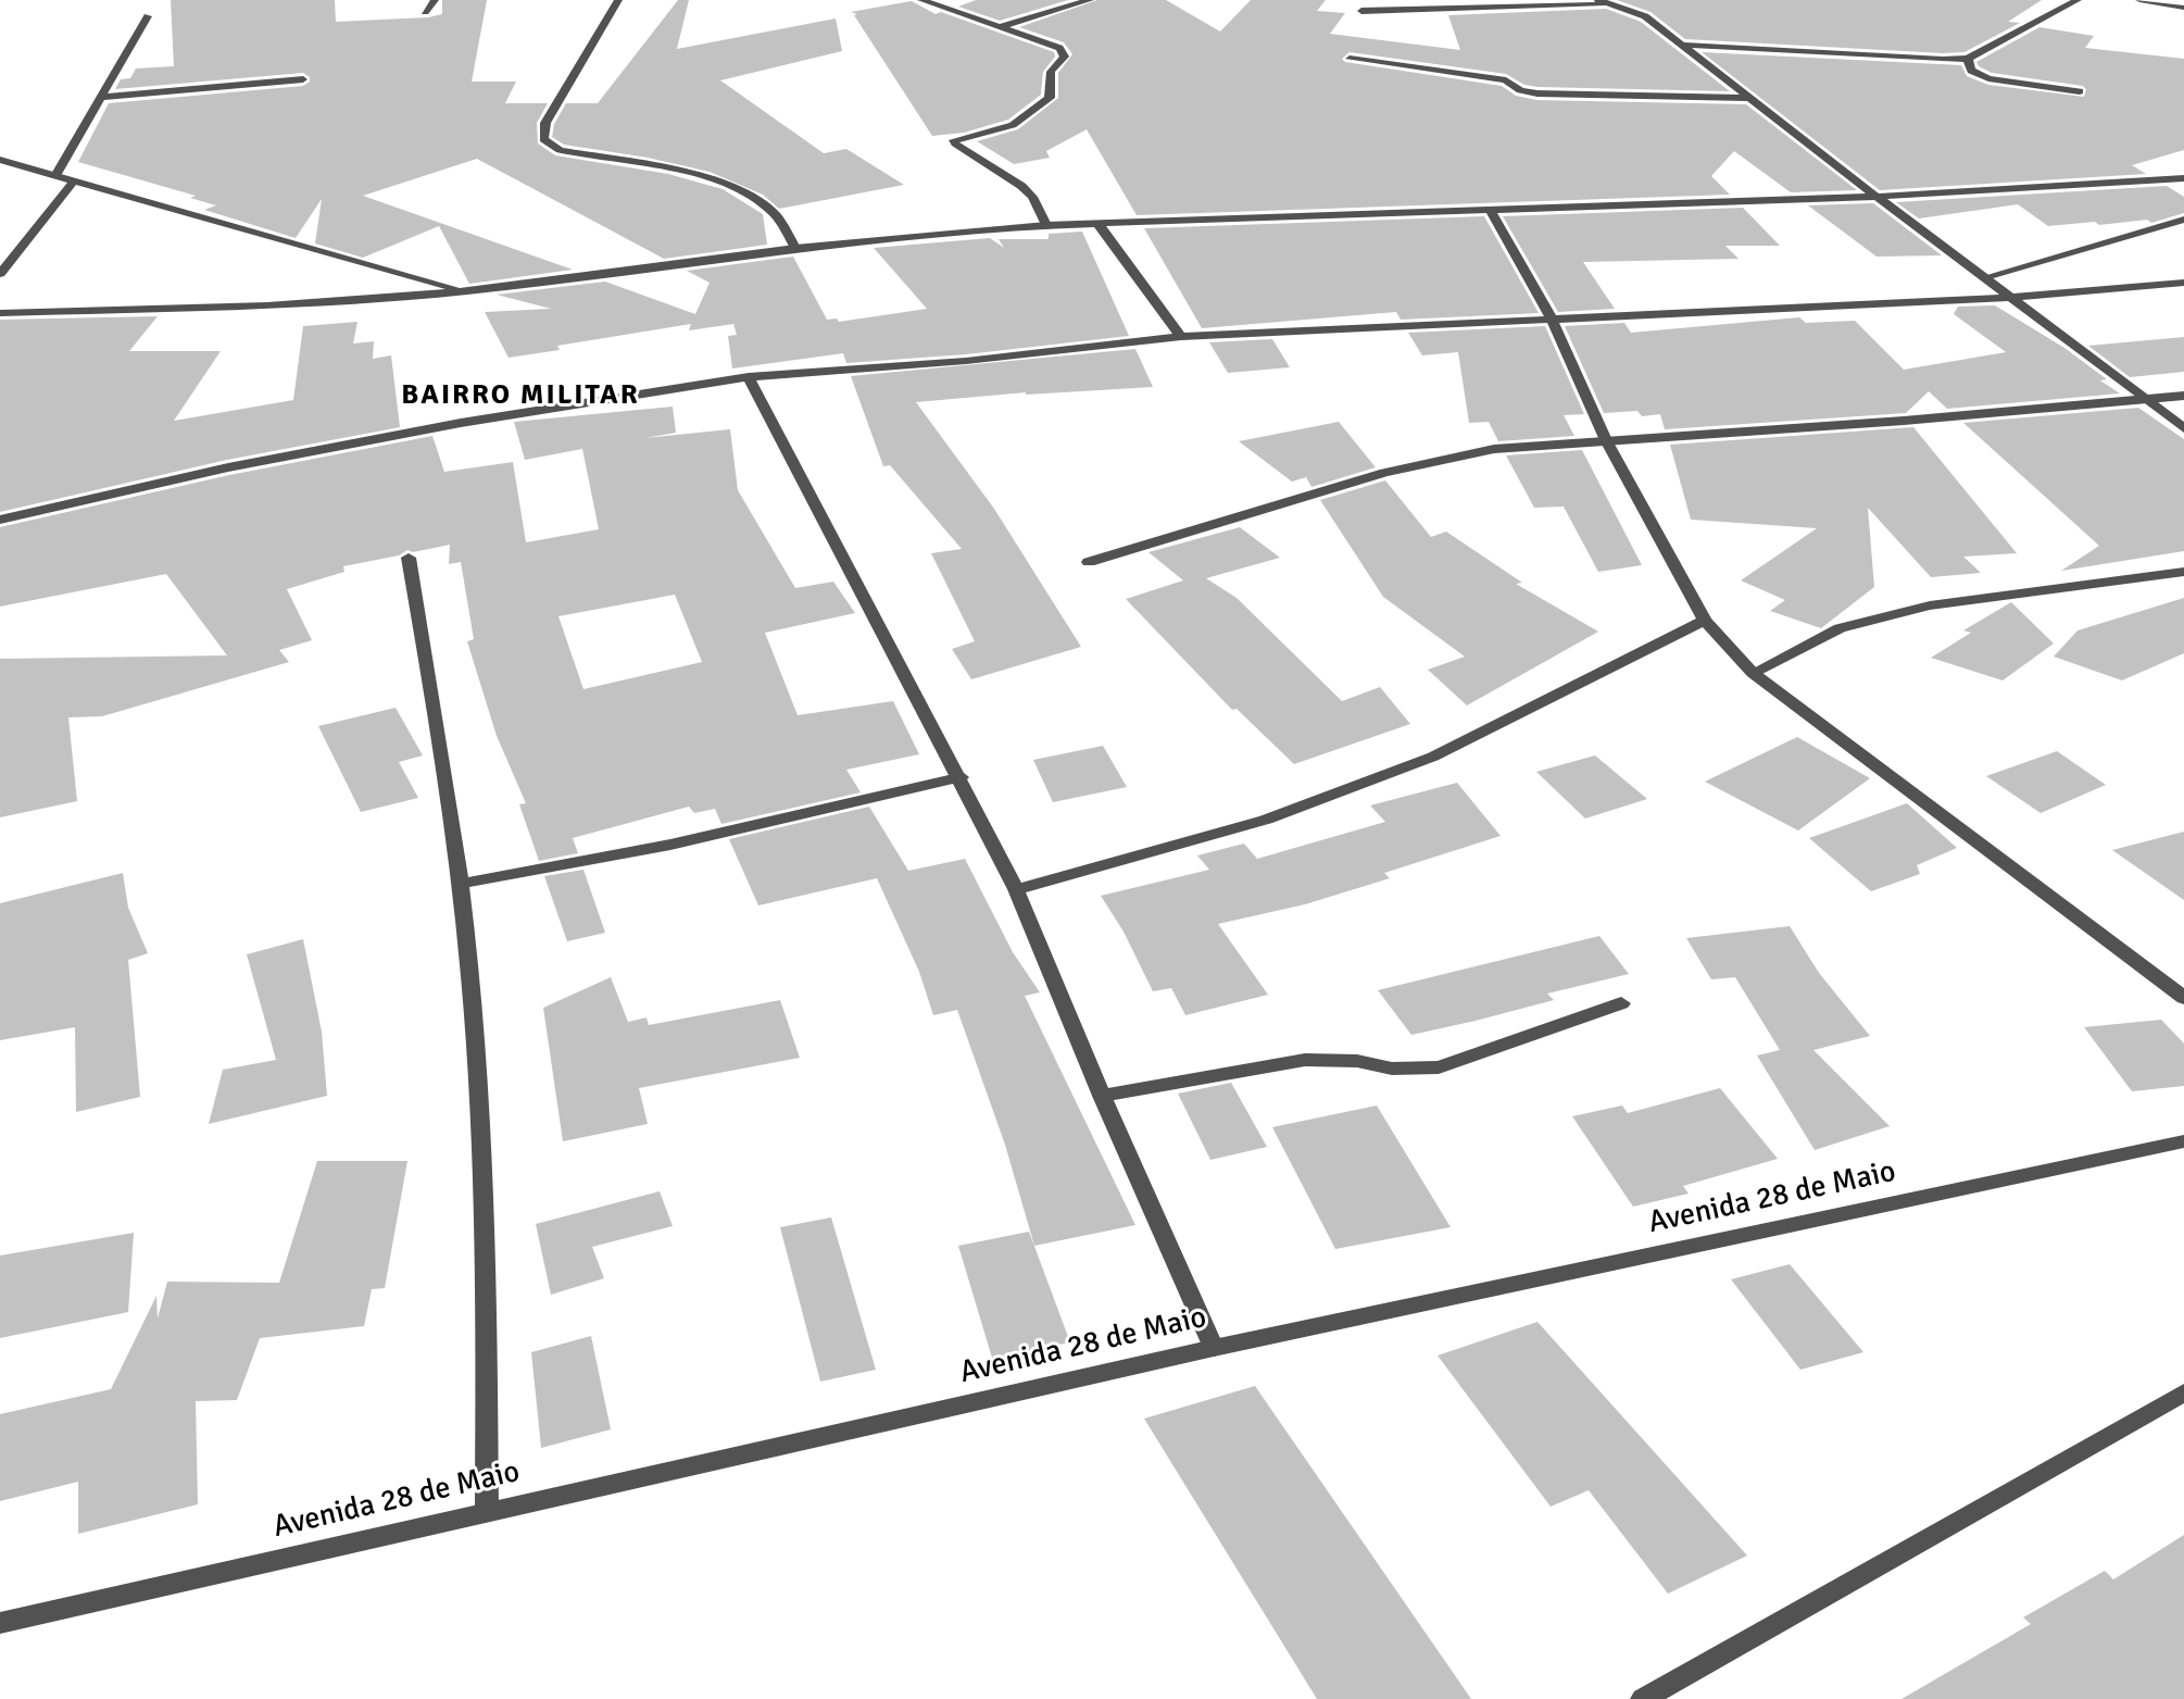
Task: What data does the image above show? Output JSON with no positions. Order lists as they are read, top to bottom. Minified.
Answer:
{"streets":{"street":["Avenida 28 de Maio"]},"districts":["BAIRRO MILITAR"]}
